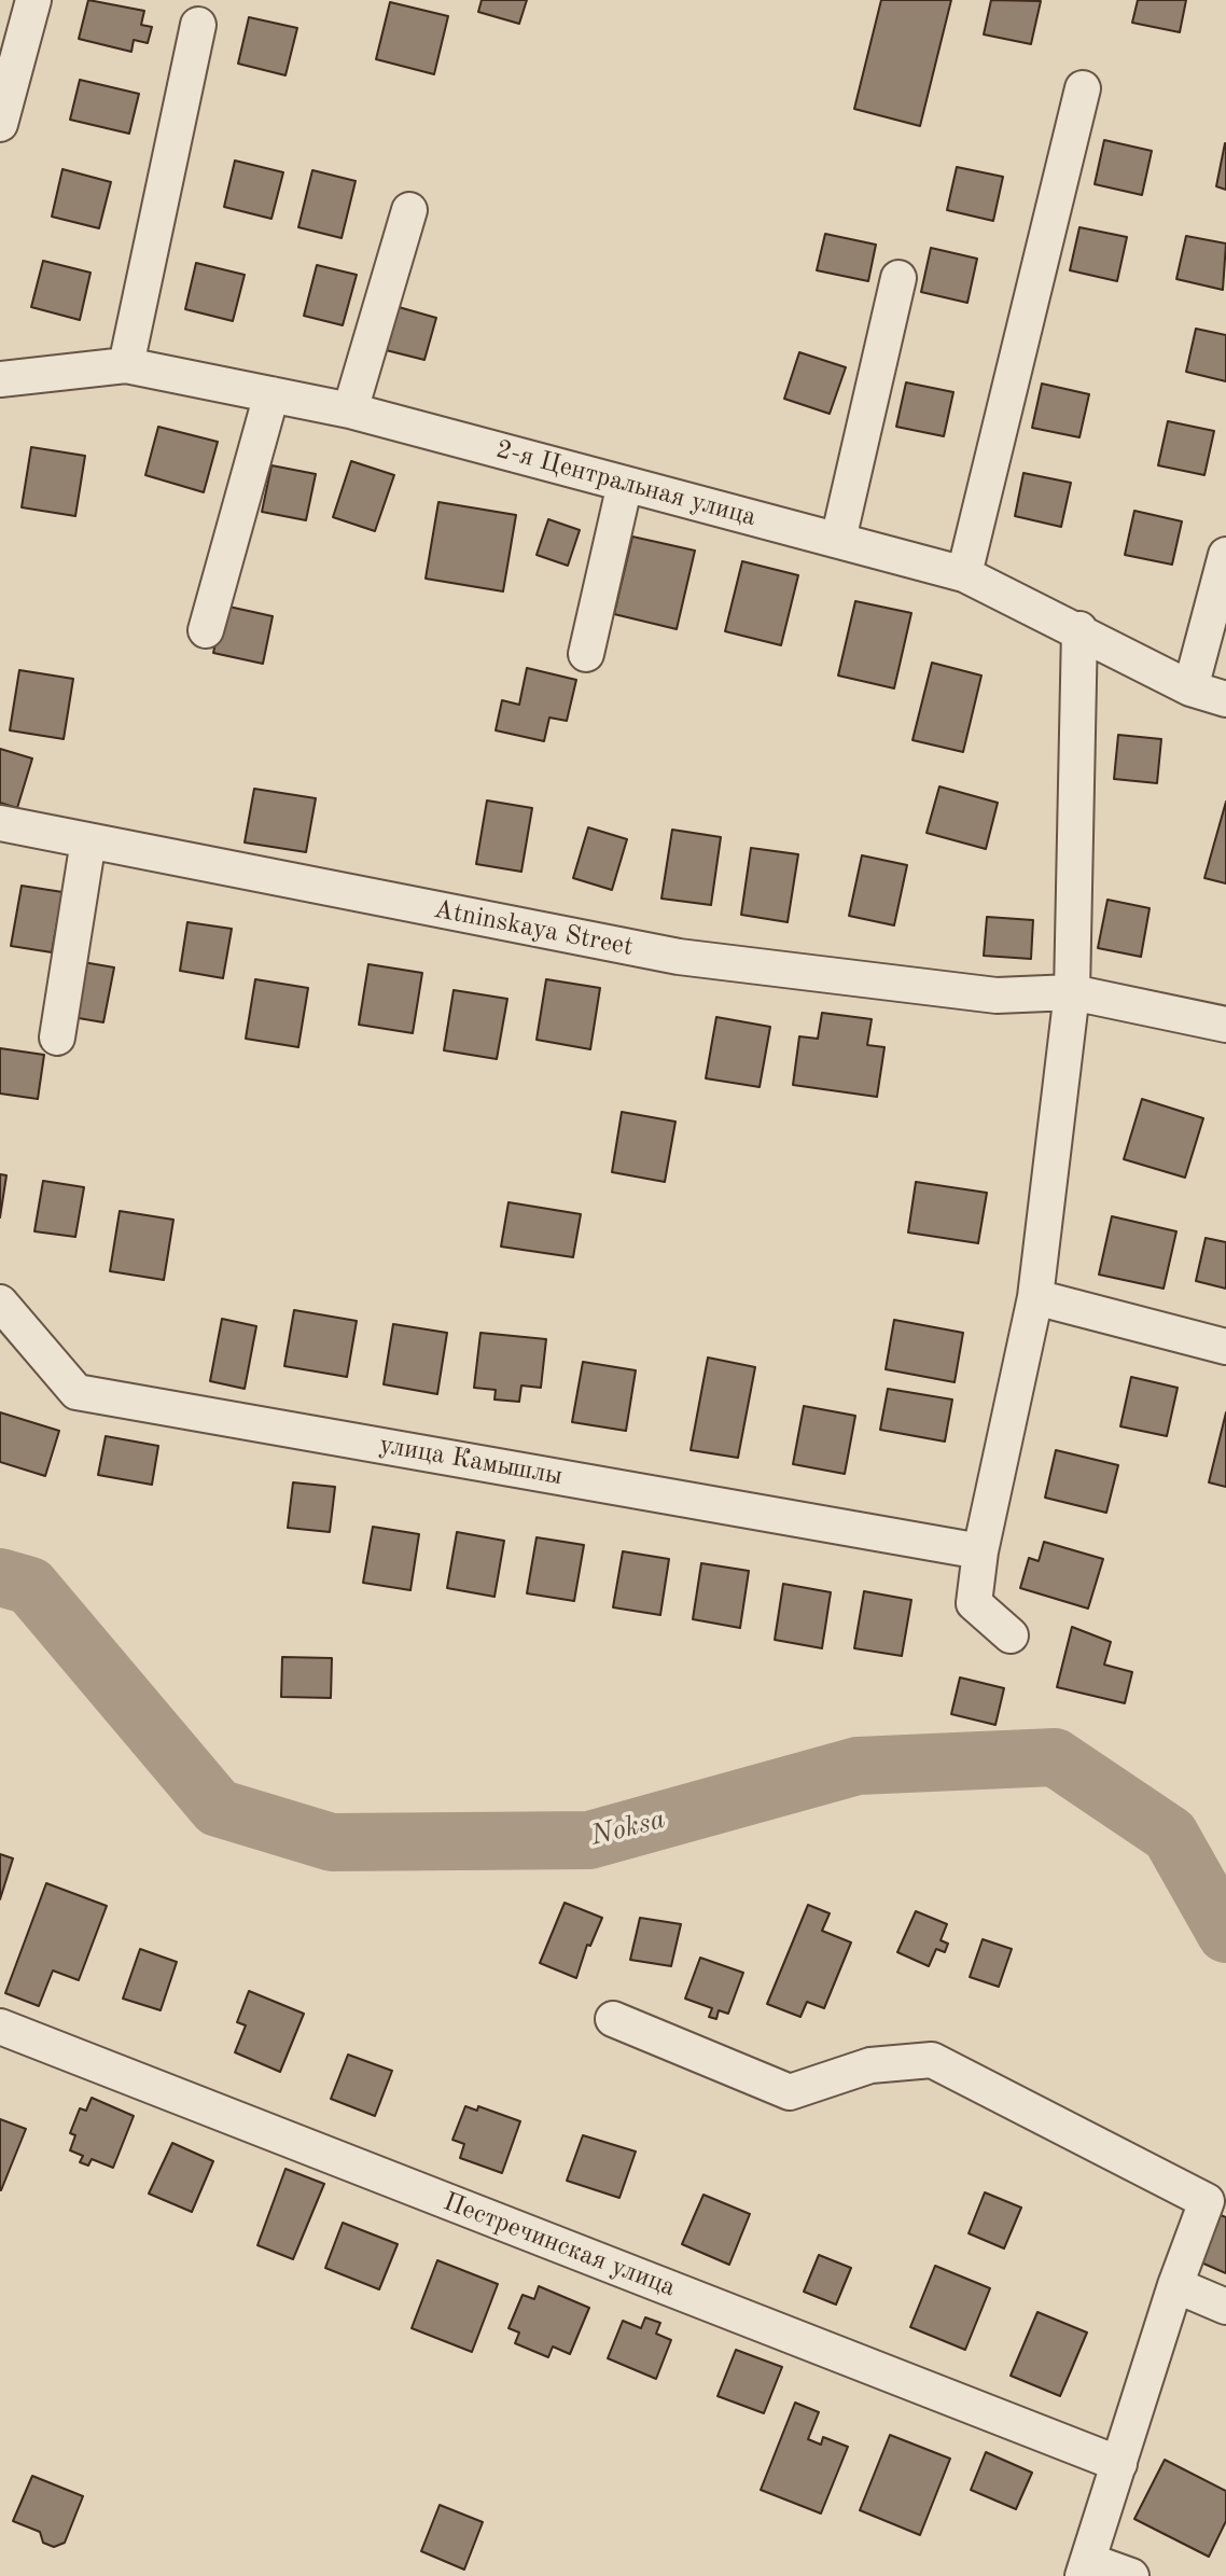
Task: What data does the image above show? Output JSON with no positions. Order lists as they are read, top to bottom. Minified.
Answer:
{"streets":{"street":["2-я Центральная улица","Atninskaya Street","улица Камышлы","Пестречинская улица"]},"water":["Noksa"]}
